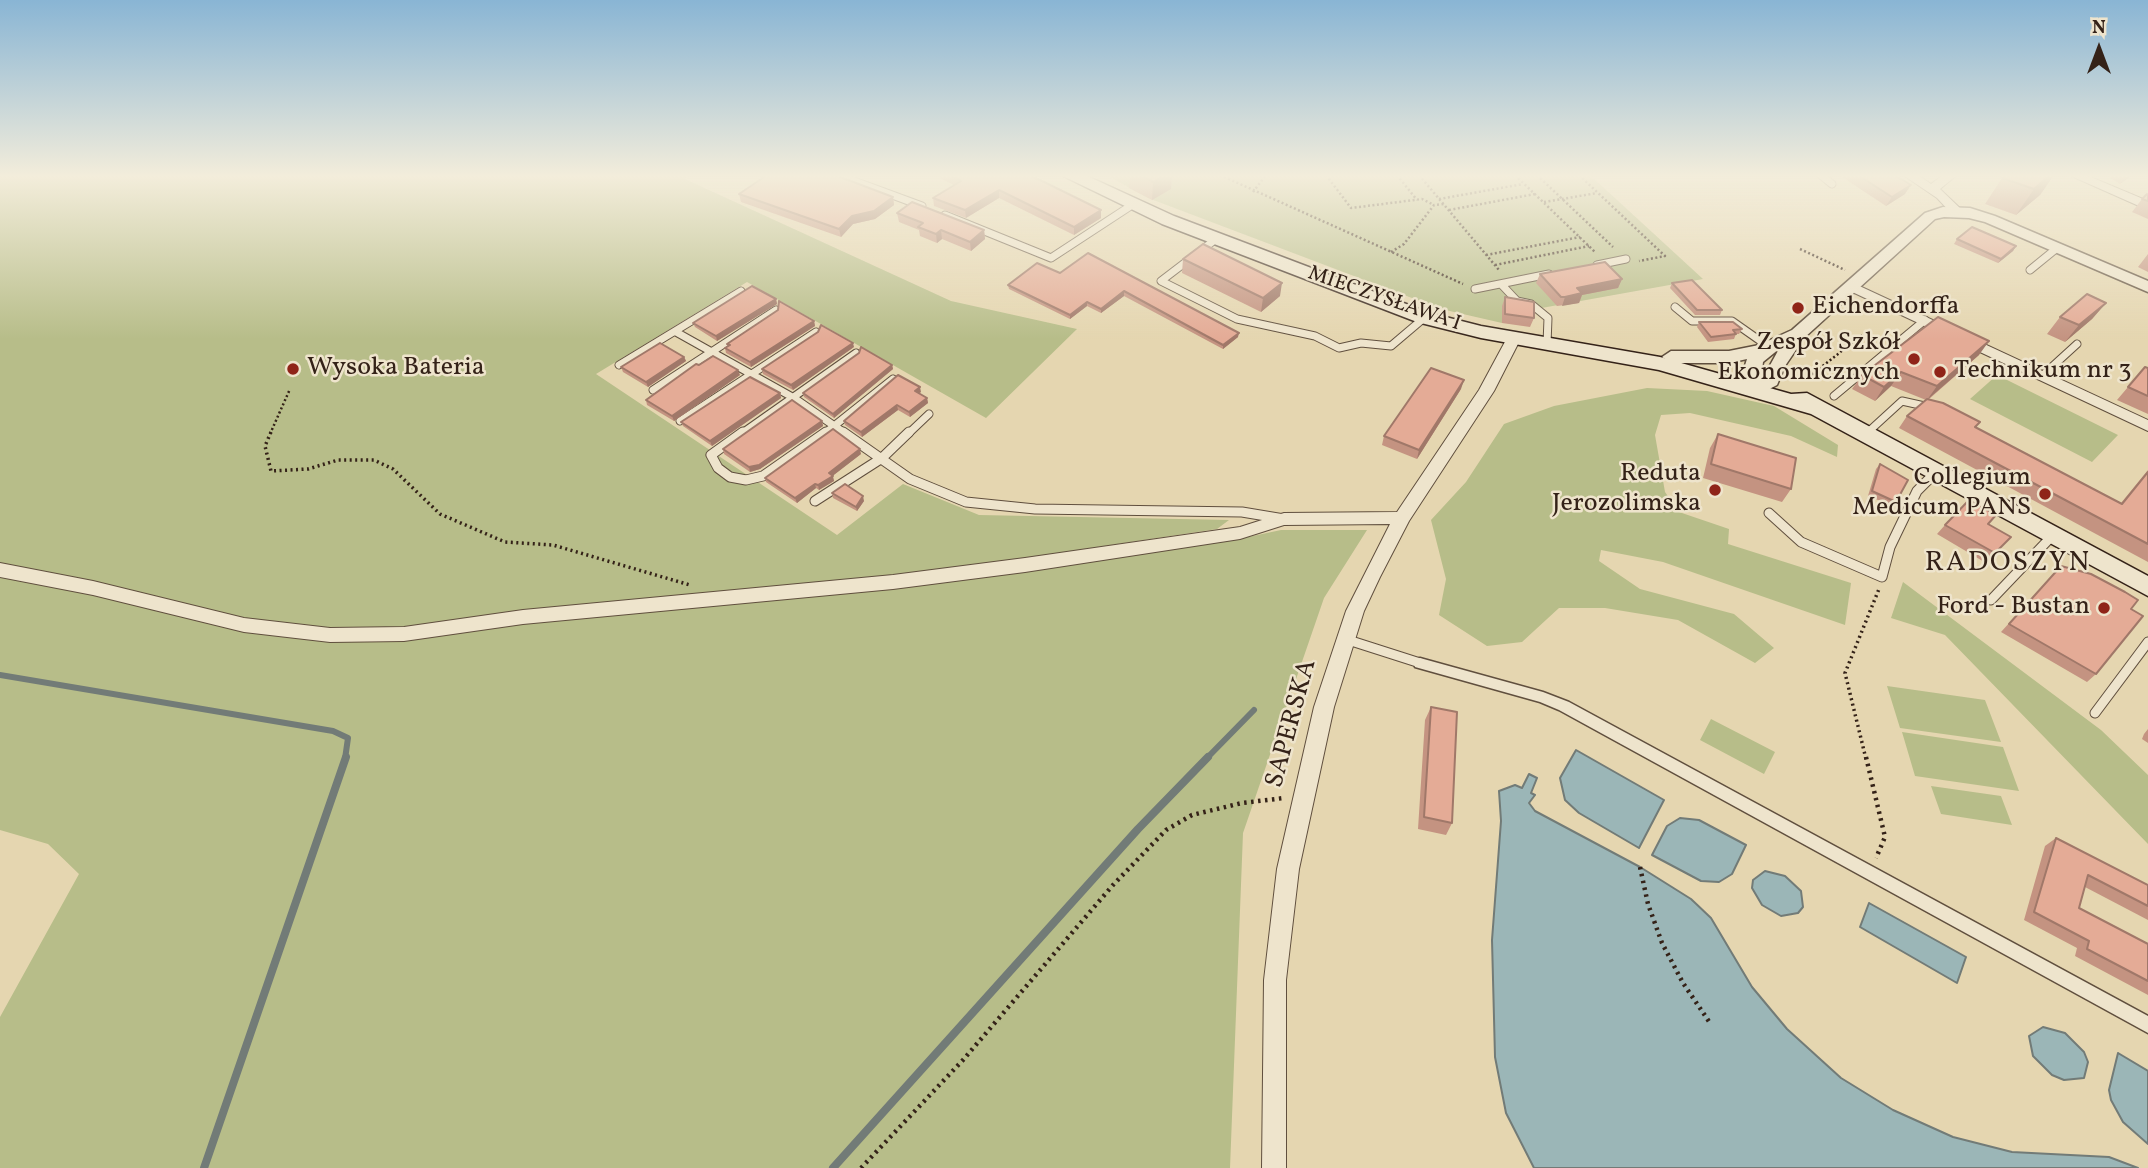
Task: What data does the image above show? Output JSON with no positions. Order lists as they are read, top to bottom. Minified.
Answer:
{"streets":{"main road":["MIECZYSŁAWA I"],"street":["SAPERSKA"]},"crossings":[["MIECZYSŁAWA I","SAPERSKA"]],"districts":["RADOSZYN"],"places":["Eichendorffa","Zespół Szkół Ekonomicznych","Wysoka Bateria","Technikum nr 3","Reduta Jerozolimska","Collegium Medicum PANS","Ford - Bustan"],"north":"top"}
